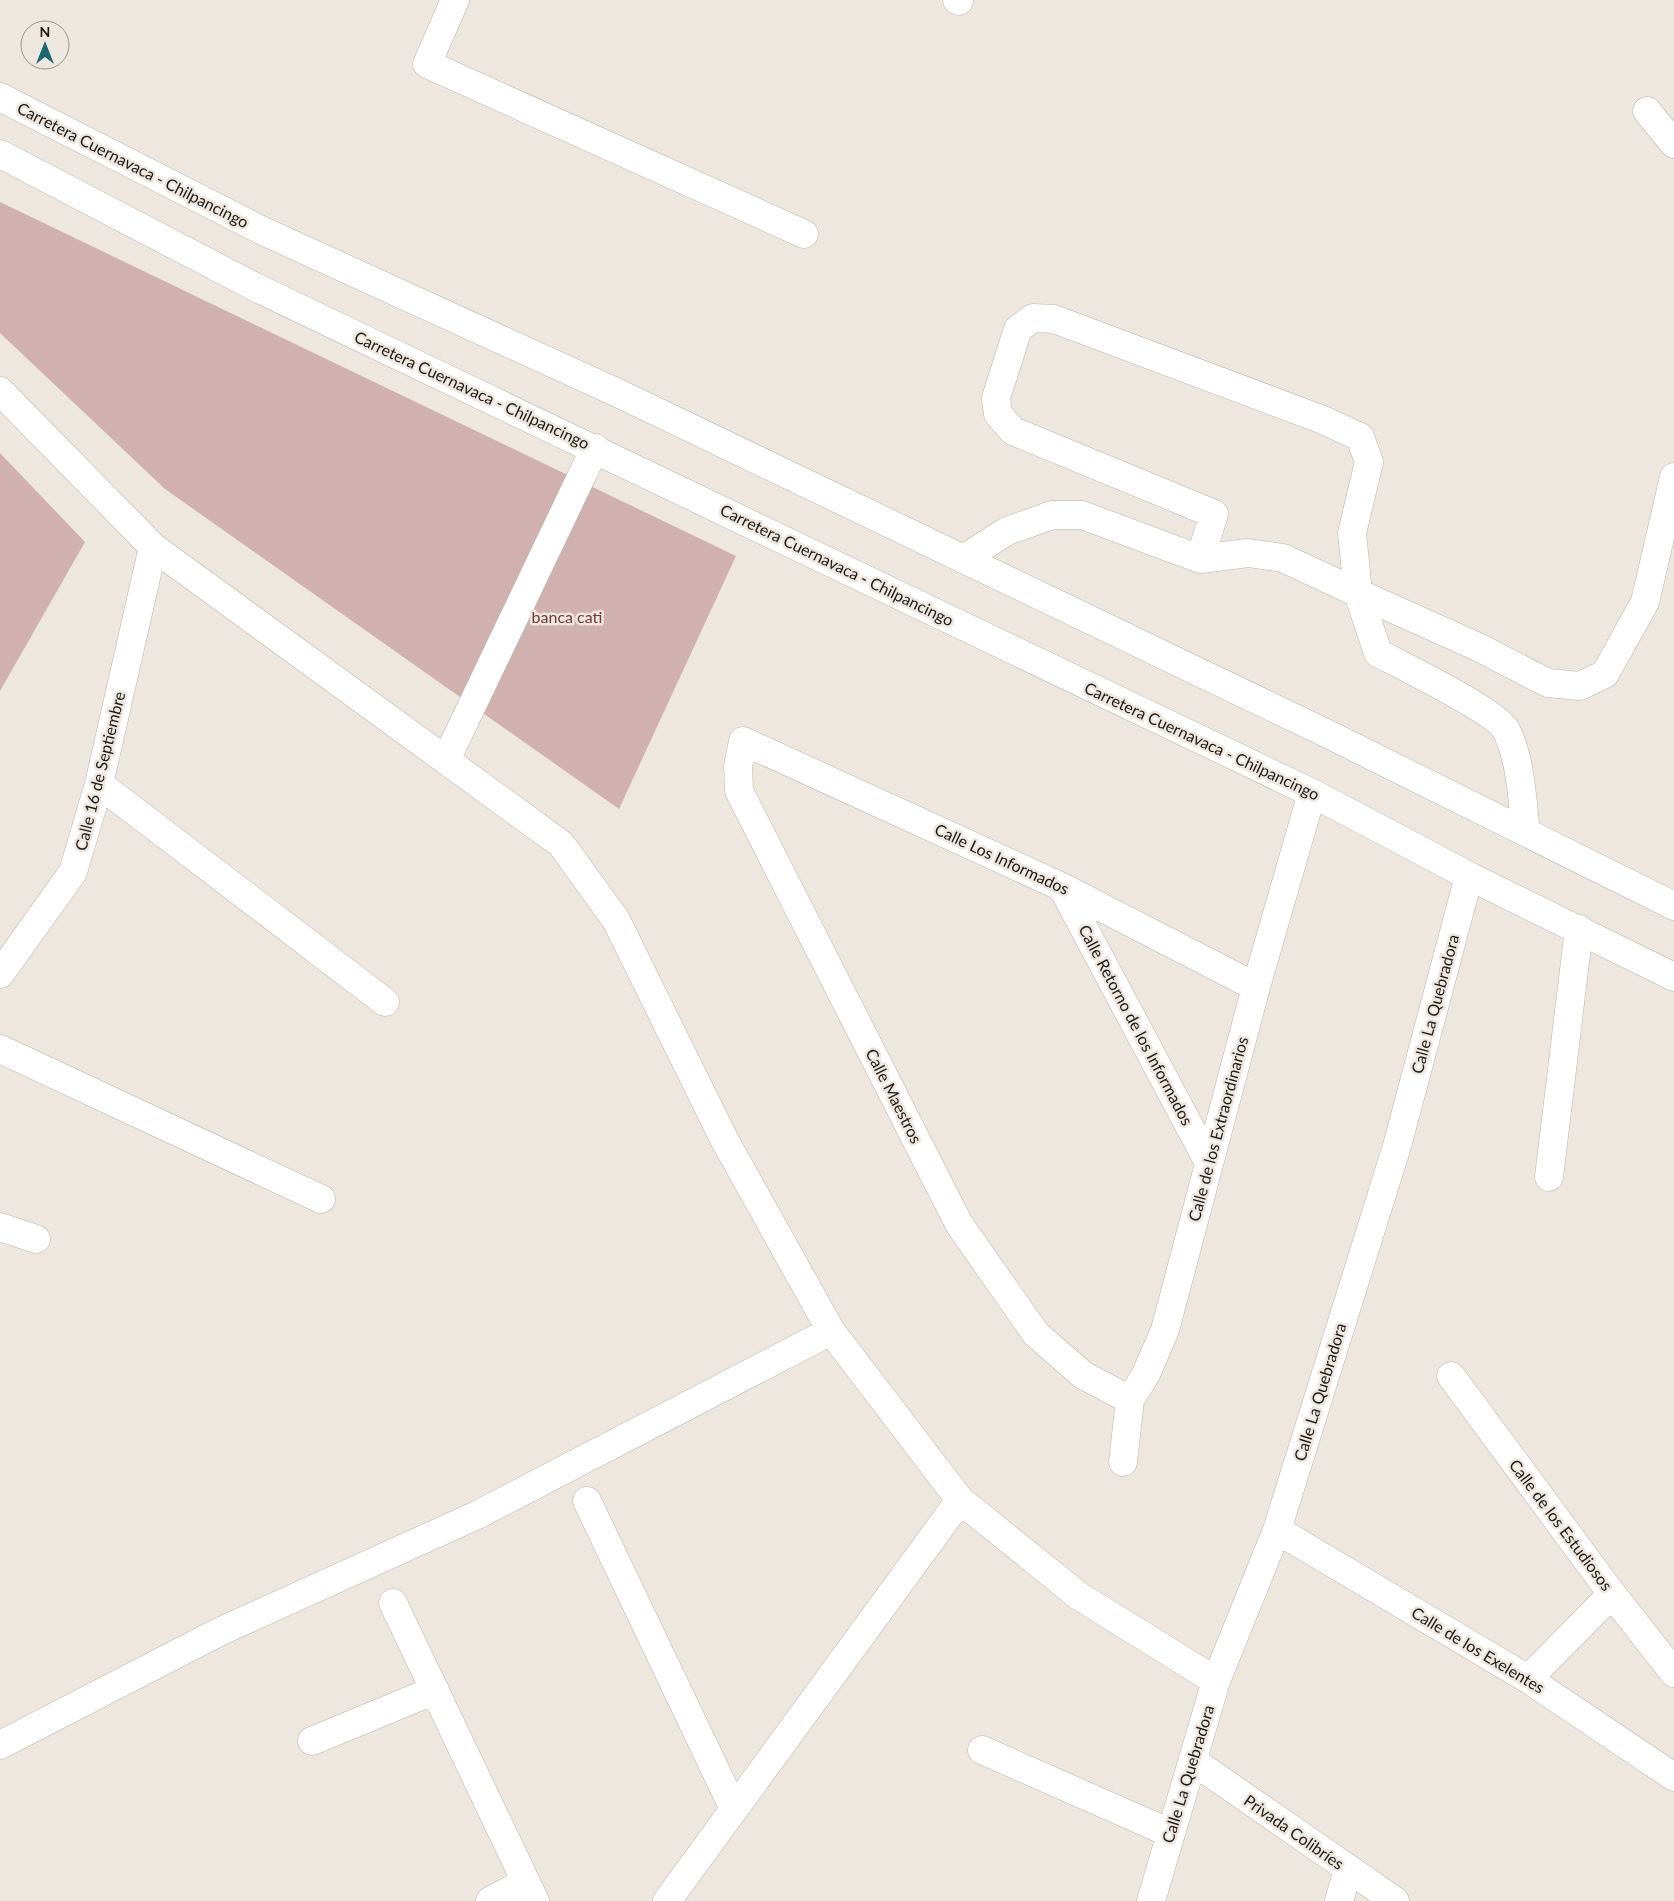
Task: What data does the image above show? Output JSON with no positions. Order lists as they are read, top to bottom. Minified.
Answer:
{"streets":{"street":["Carretera Cuernavaca - Chilpancingo","Calle 16 de Septiembre","Calle Los Informados","Calle La Quebradora","Calle Retorno de los Informados","Calle Maestros","Calle de los Extraordinarios","Calle de los Estudiosos","Calle de los Exelentes","Privada Colibríes"]},"crossings":[["Carretera Cuernavaca - Chilpancingo","Calle La Quebradora"],["Carretera Cuernavaca - Chilpancingo","Calle de los Extraordinarios"],["Calle Los Informados","Calle Retorno de los Informados"],["Calle Los Informados","Calle Maestros"],["Calle Los Informados","Calle de los Extraordinarios"],["Calle La Quebradora","Calle de los Exelentes"],["Calle La Quebradora","Privada Colibríes"],["Calle Retorno de los Informados","Calle de los Extraordinarios"],["Calle Maestros","Calle de los Extraordinarios"]],"parks":["banca cati"],"north":"top"}
